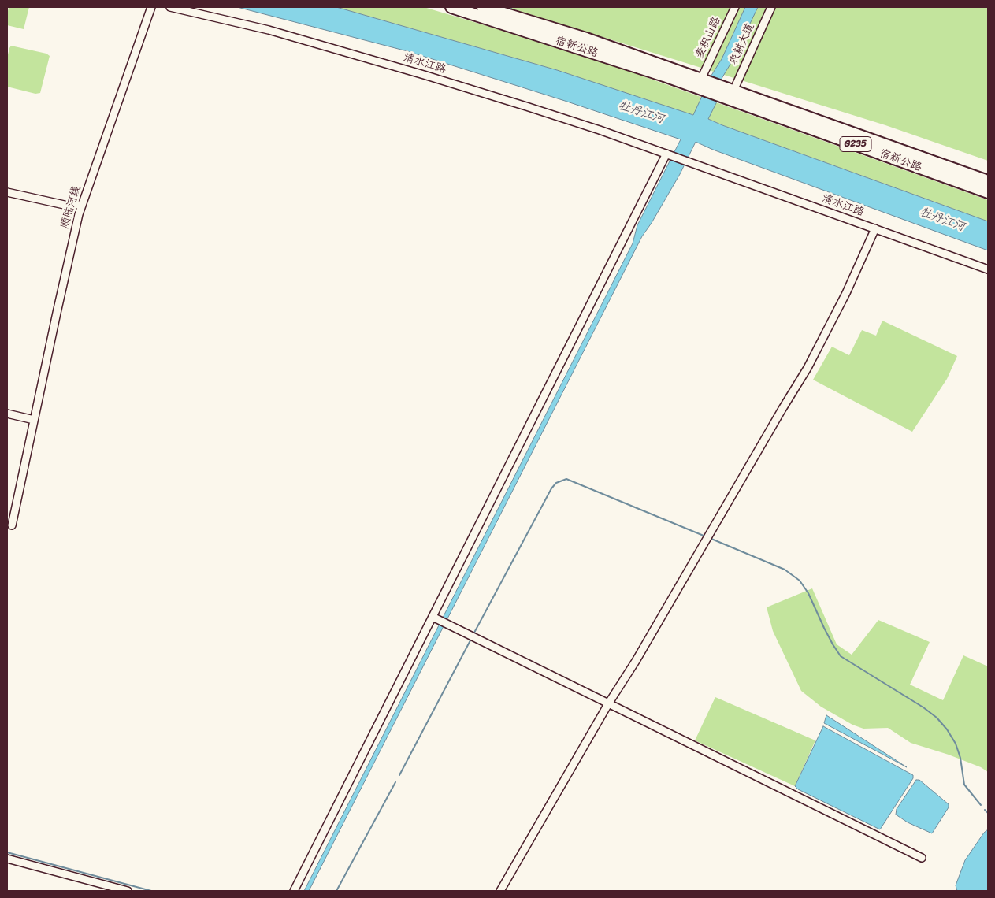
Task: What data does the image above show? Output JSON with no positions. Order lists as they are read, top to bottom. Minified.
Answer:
{"streets":{"highway":["宿新公路","G235"],"street":["麦积山路","农耕大道","清水江路","顺陆河线"]},"crossings":[["麦积山路","宿新公路"],["农耕大道","宿新公路"]],"water":["牡丹江河"]}
